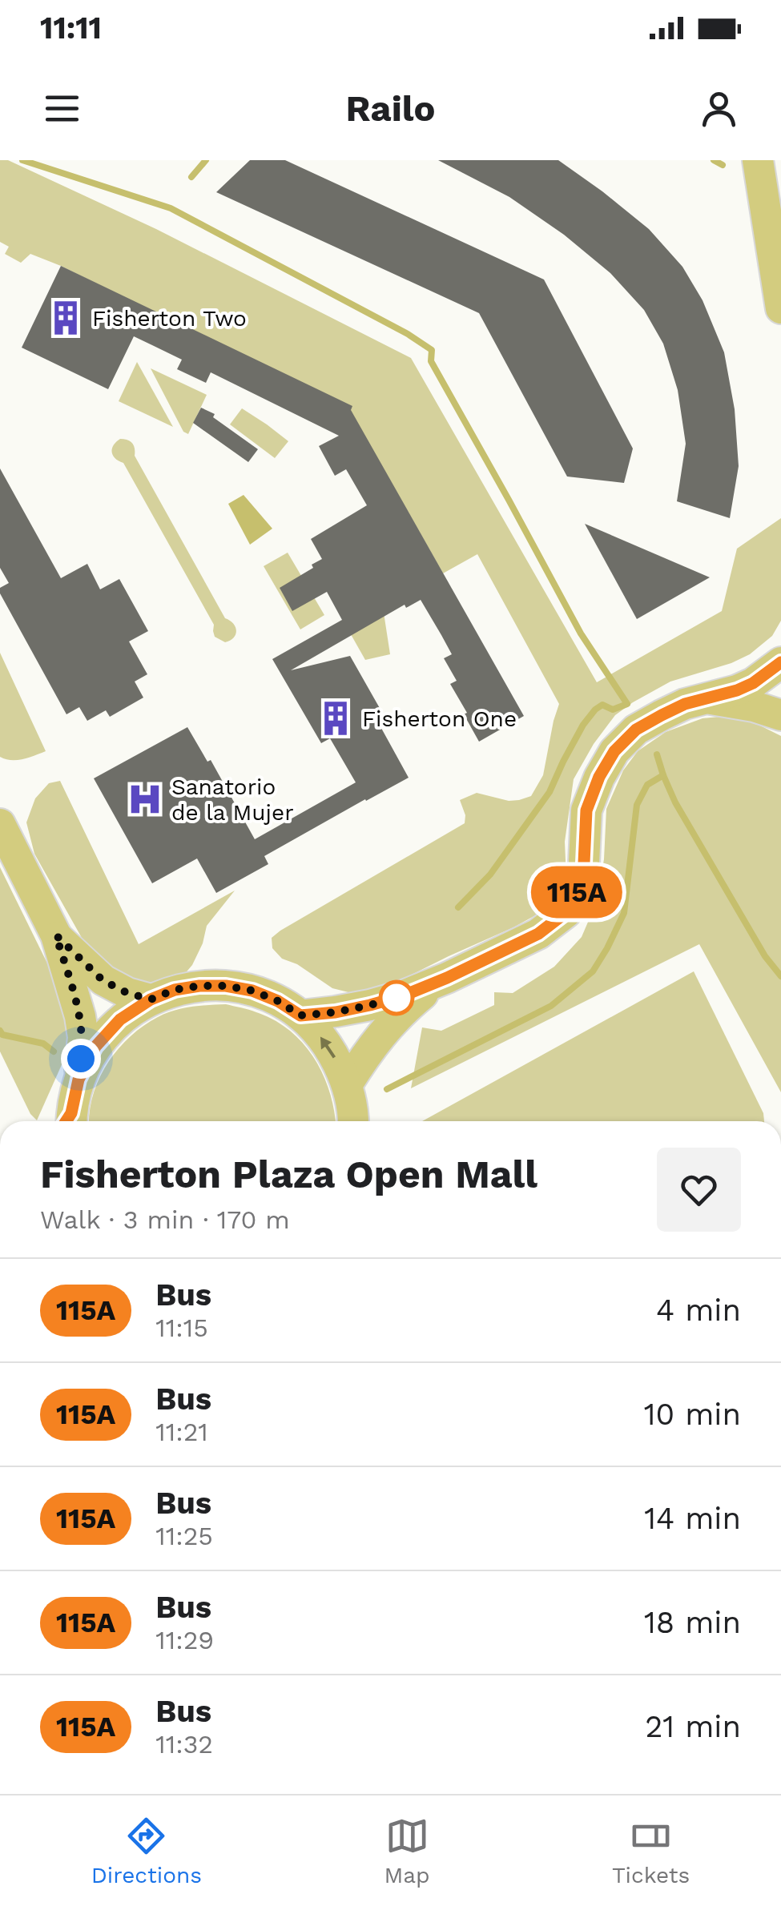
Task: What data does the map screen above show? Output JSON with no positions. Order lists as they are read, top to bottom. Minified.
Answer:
{"places":{"building":["Fisherton Two","Fisherton One"],"hospital":["Sanatorio de la Mujer"]},"lines":["bus line 115A"],"page":{"status":"11:11","header":"Railo","on_map":"115A","heading":["Fisherton Plaza Open Mall","Walk · 3 min · 170 m"],"list":[{"mark":"115A","name":"Bus","note":"11:15","value":"4 min"},{"mark":"115A","name":"Bus","note":"11:21","value":"10 min"},{"mark":"115A","name":"Bus","note":"11:25","value":"14 min"},{"mark":"115A","name":"Bus","note":"11:29","value":"18 min"},{"mark":"115A","name":"Bus","note":"11:32","value":"21 min"}],"tabs":["Directions","Map","Tickets"]}}
